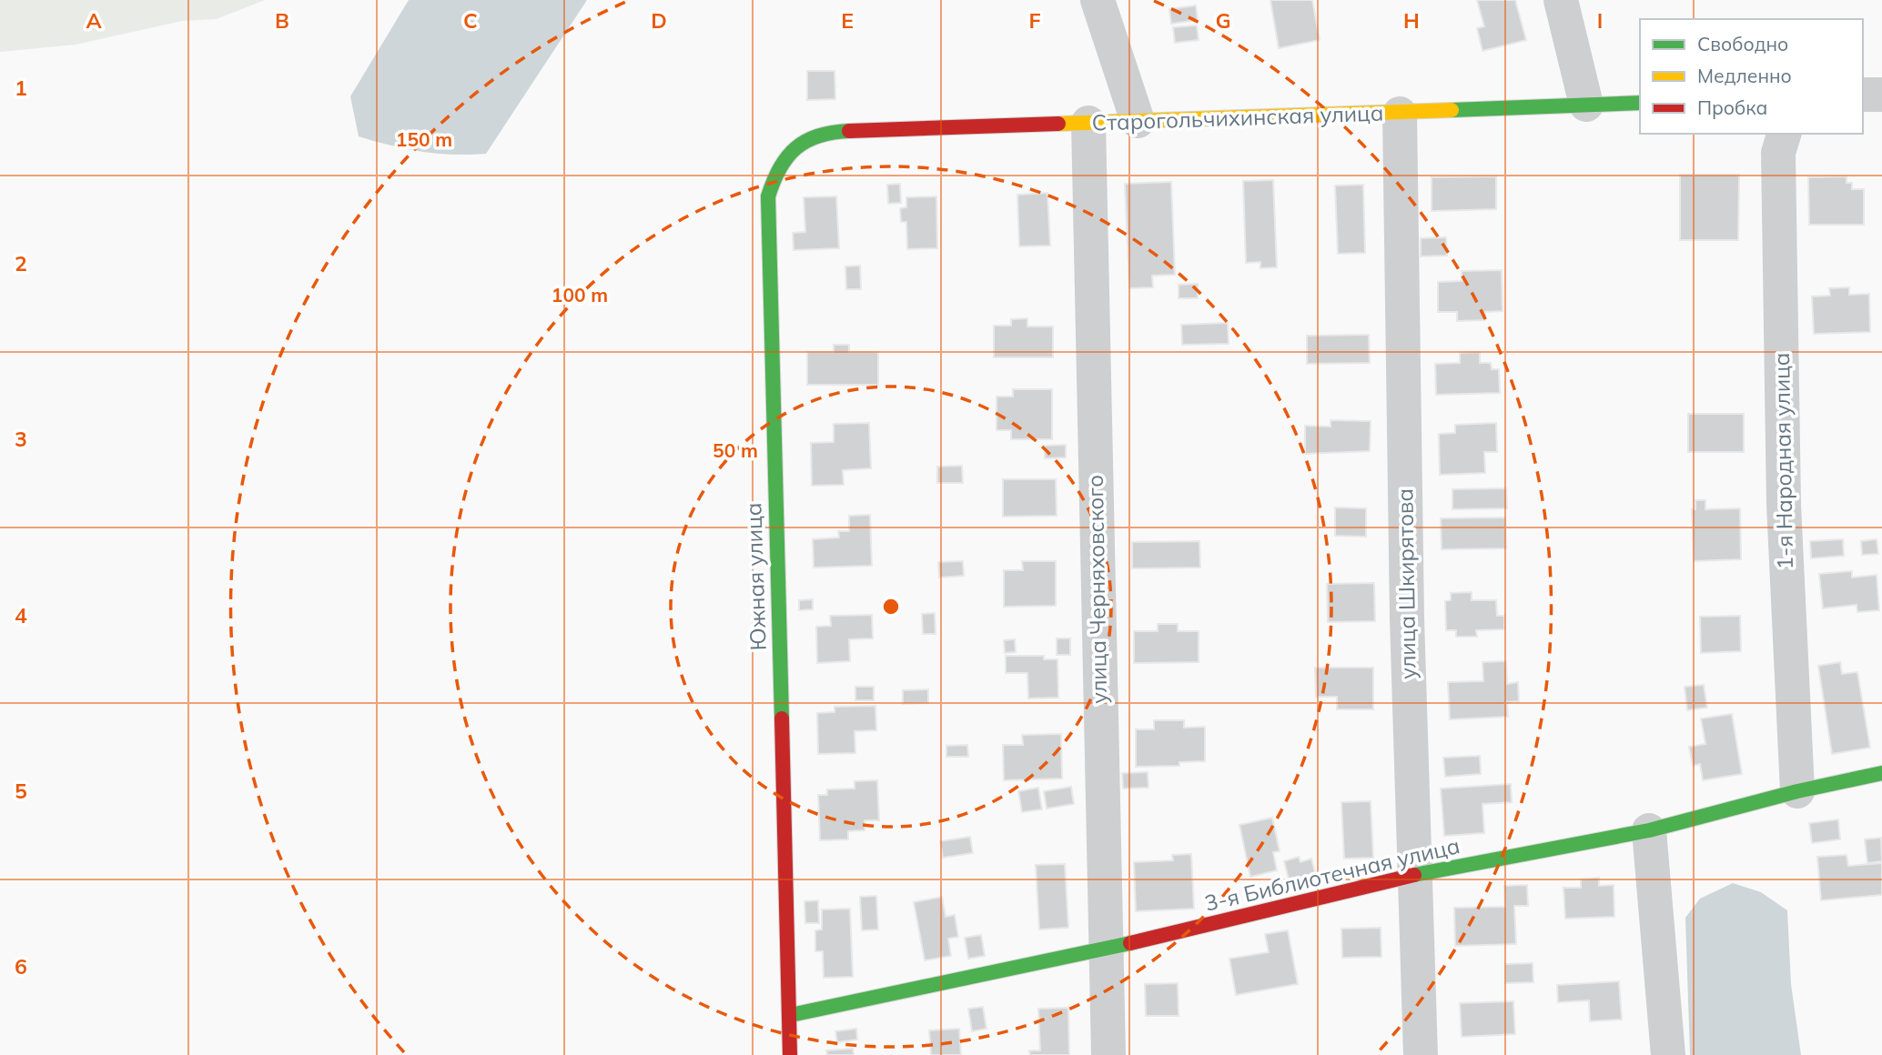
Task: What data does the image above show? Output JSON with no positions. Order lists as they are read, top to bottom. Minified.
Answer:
{"streets":{"street":["Старогольчихинская улица","1-я Народная улица","Южная улица","улица Шкирятова","улица Черняховского","3-я Библиотечная улица"]},"crossings":[["Старогольчихинская улица","Южная улица"],["Старогольчихинская улица","улица Шкирятова"],["Старогольчихинская улица","улица Черняховского"],["1-я Народная улица","3-я Библиотечная улица"],["Южная улица","3-я Библиотечная улица"],["улица Шкирятова","3-я Библиотечная улица"],["улица Черняховского","3-я Библиотечная улица"]],"legend":["Свободно","Медленно","Пробка"],"grid":{"columns":["A","B","C","D","E","F","G","H","I"],"rows":["1","2","3","4","5","6"]},"rings":["150 m","100 m","50 m"]}
